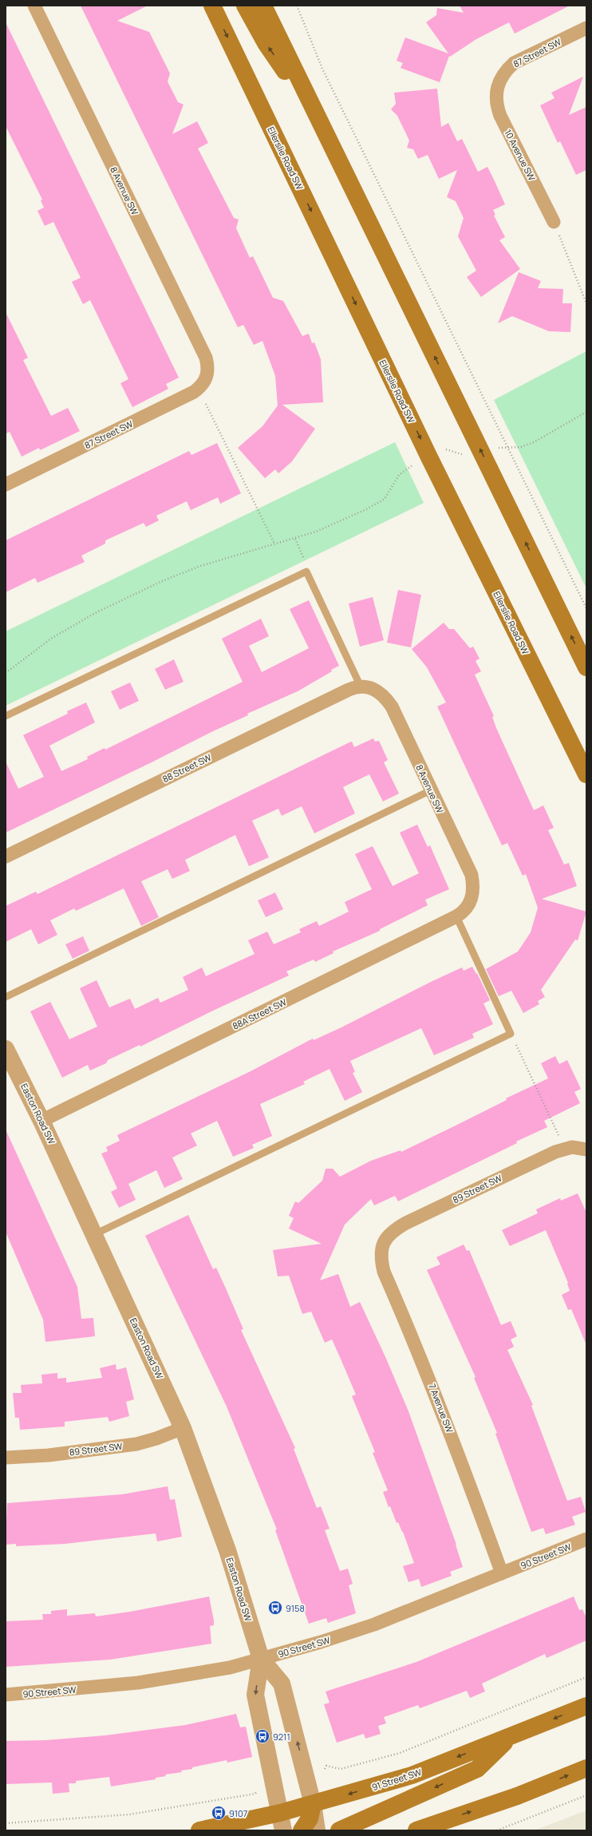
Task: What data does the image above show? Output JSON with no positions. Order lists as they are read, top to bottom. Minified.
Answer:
{"streets":{"main road":["Ellerslie Road SW","91 Street SW"],"street":["87 Street SW","10 Avenue SW","8 Avenue SW","88 Street SW","88A Street SW","Easton Road SW","89 Street SW","7 Avenue SW","90 Street SW"]},"crossings":[["87 Street SW","10 Avenue SW"],["87 Street SW","8 Avenue SW"],["8 Avenue SW","88 Street SW"],["8 Avenue SW","88A Street SW"],["88A Street SW","Easton Road SW"],["Easton Road SW","89 Street SW"],["Easton Road SW","90 Street SW"],["Easton Road SW","91 Street SW"],["89 Street SW","7 Avenue SW"],["7 Avenue SW","90 Street SW"]],"places":{"bus stop":["9158","9211","9107"]}}
